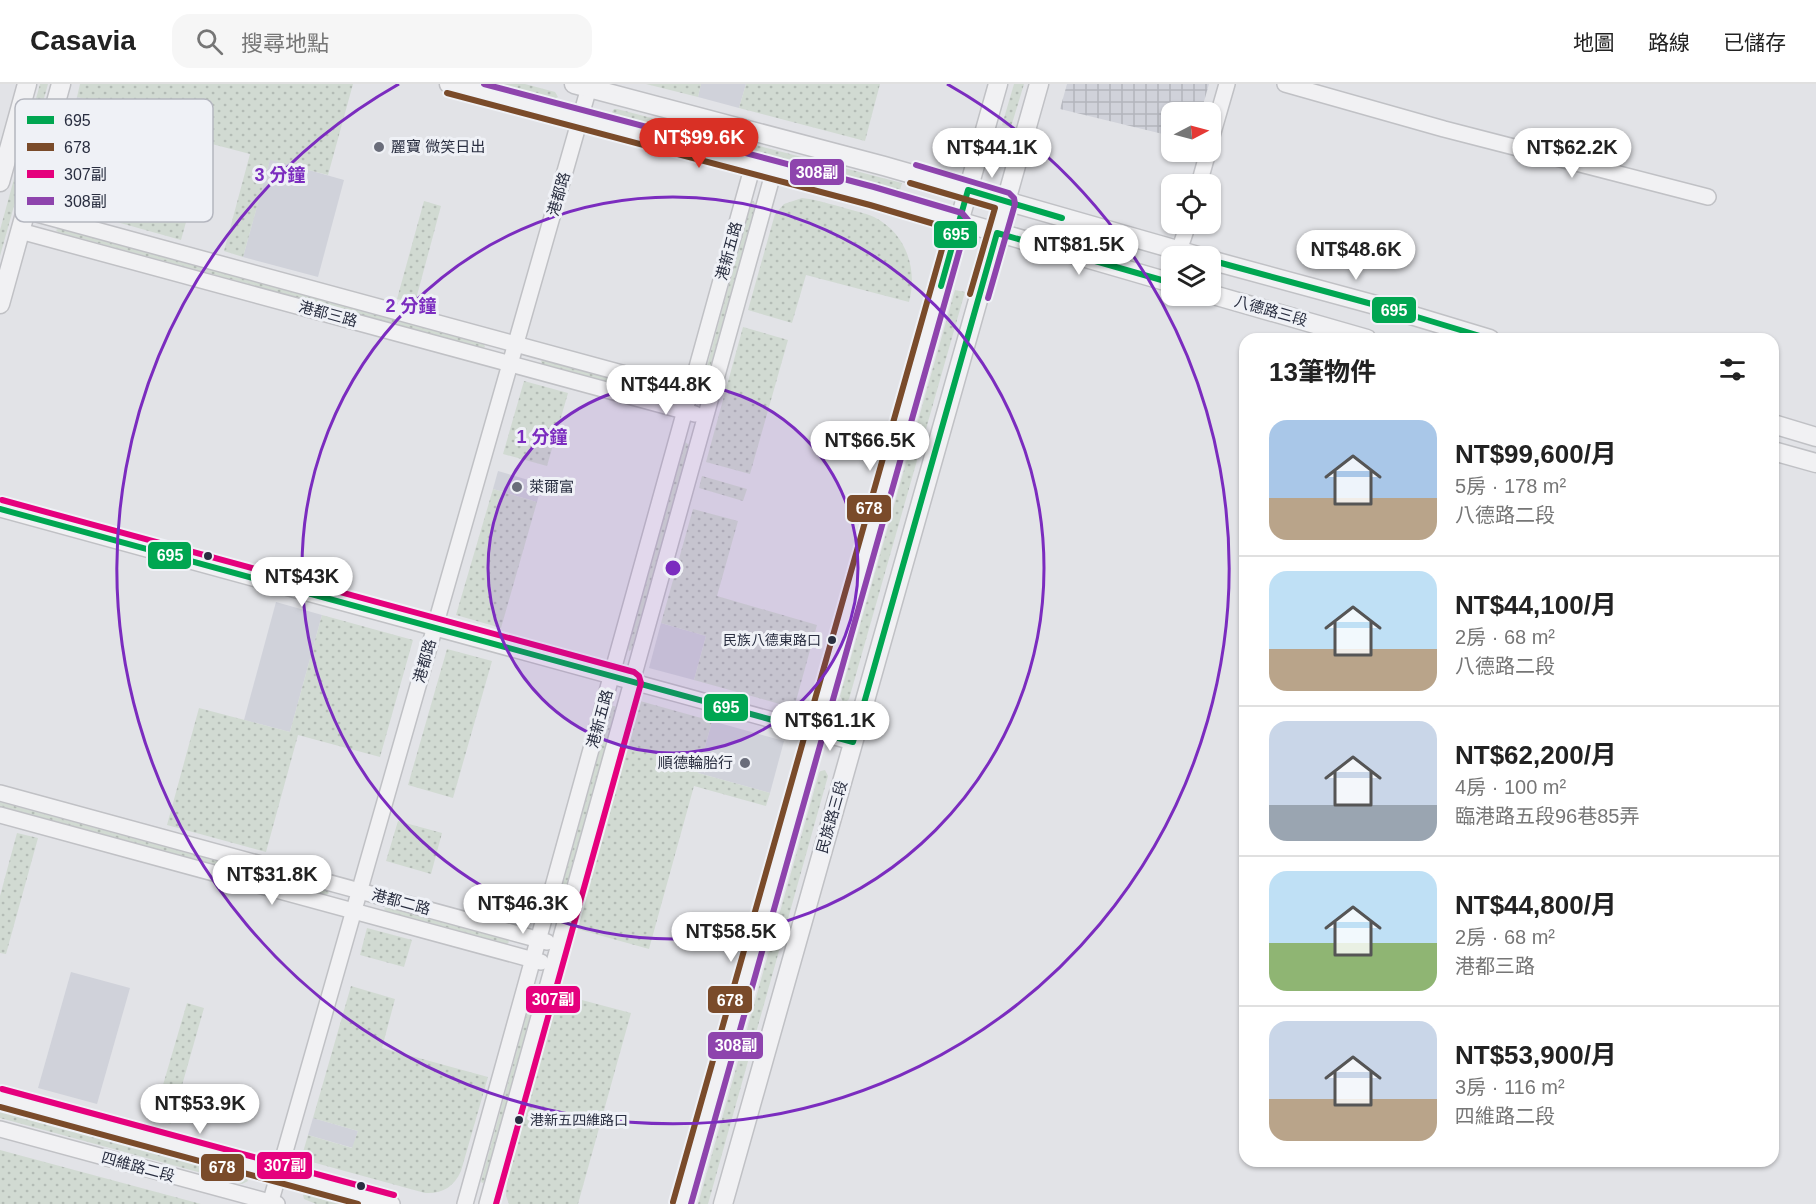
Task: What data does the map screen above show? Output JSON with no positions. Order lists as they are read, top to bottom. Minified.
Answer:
{"streets":{"street":["港都路","港新五路","八德路三段","港都三路","民族路三段","港都二路","四維路二段"]},"crossings":[["港都路","港都三路"],["港都路","港都二路"],["港都路","四維路二段"],["港新五路","港都三路"],["港新五路","港都二路"]],"places":["麗寶 微笑日出","萊爾富","民族八德東路口","順德輪胎行","港新五四維路口"],"lines":["transit line 308副","transit line 678","transit line 695","transit line 307副"],"legend":["695","678","307副","308副"],"north":"right","page":{"header":"Casavia","search":"搜尋地點","nav":["地圖","路線","已儲存"],"price":["NT$99.6K","NT$44.1K","NT$62.2K","NT$81.5K","NT$48.6K","NT$44.8K","NT$66.5K","NT$43K","NT$61.1K","NT$31.8K","NT$46.3K","NT$58.5K","NT$53.9K"],"heading":"13筆物件","list":[{"name":"NT$99,600/月","note":"5房 · 178 m² · 八德路二段"},{"name":"NT$44,100/月","note":"2房 · 68 m² · 八德路二段"},{"name":"NT$62,200/月","note":"4房 · 100 m² · 臨港路五段96巷85弄"},{"name":"NT$44,800/月","note":"2房 · 68 m² · 港都三路"},{"name":"NT$53,900/月","note":"3房 · 116 m² · 四維路二段"}]},"rings":["3 分鐘","2 分鐘","1 分鐘"]}
